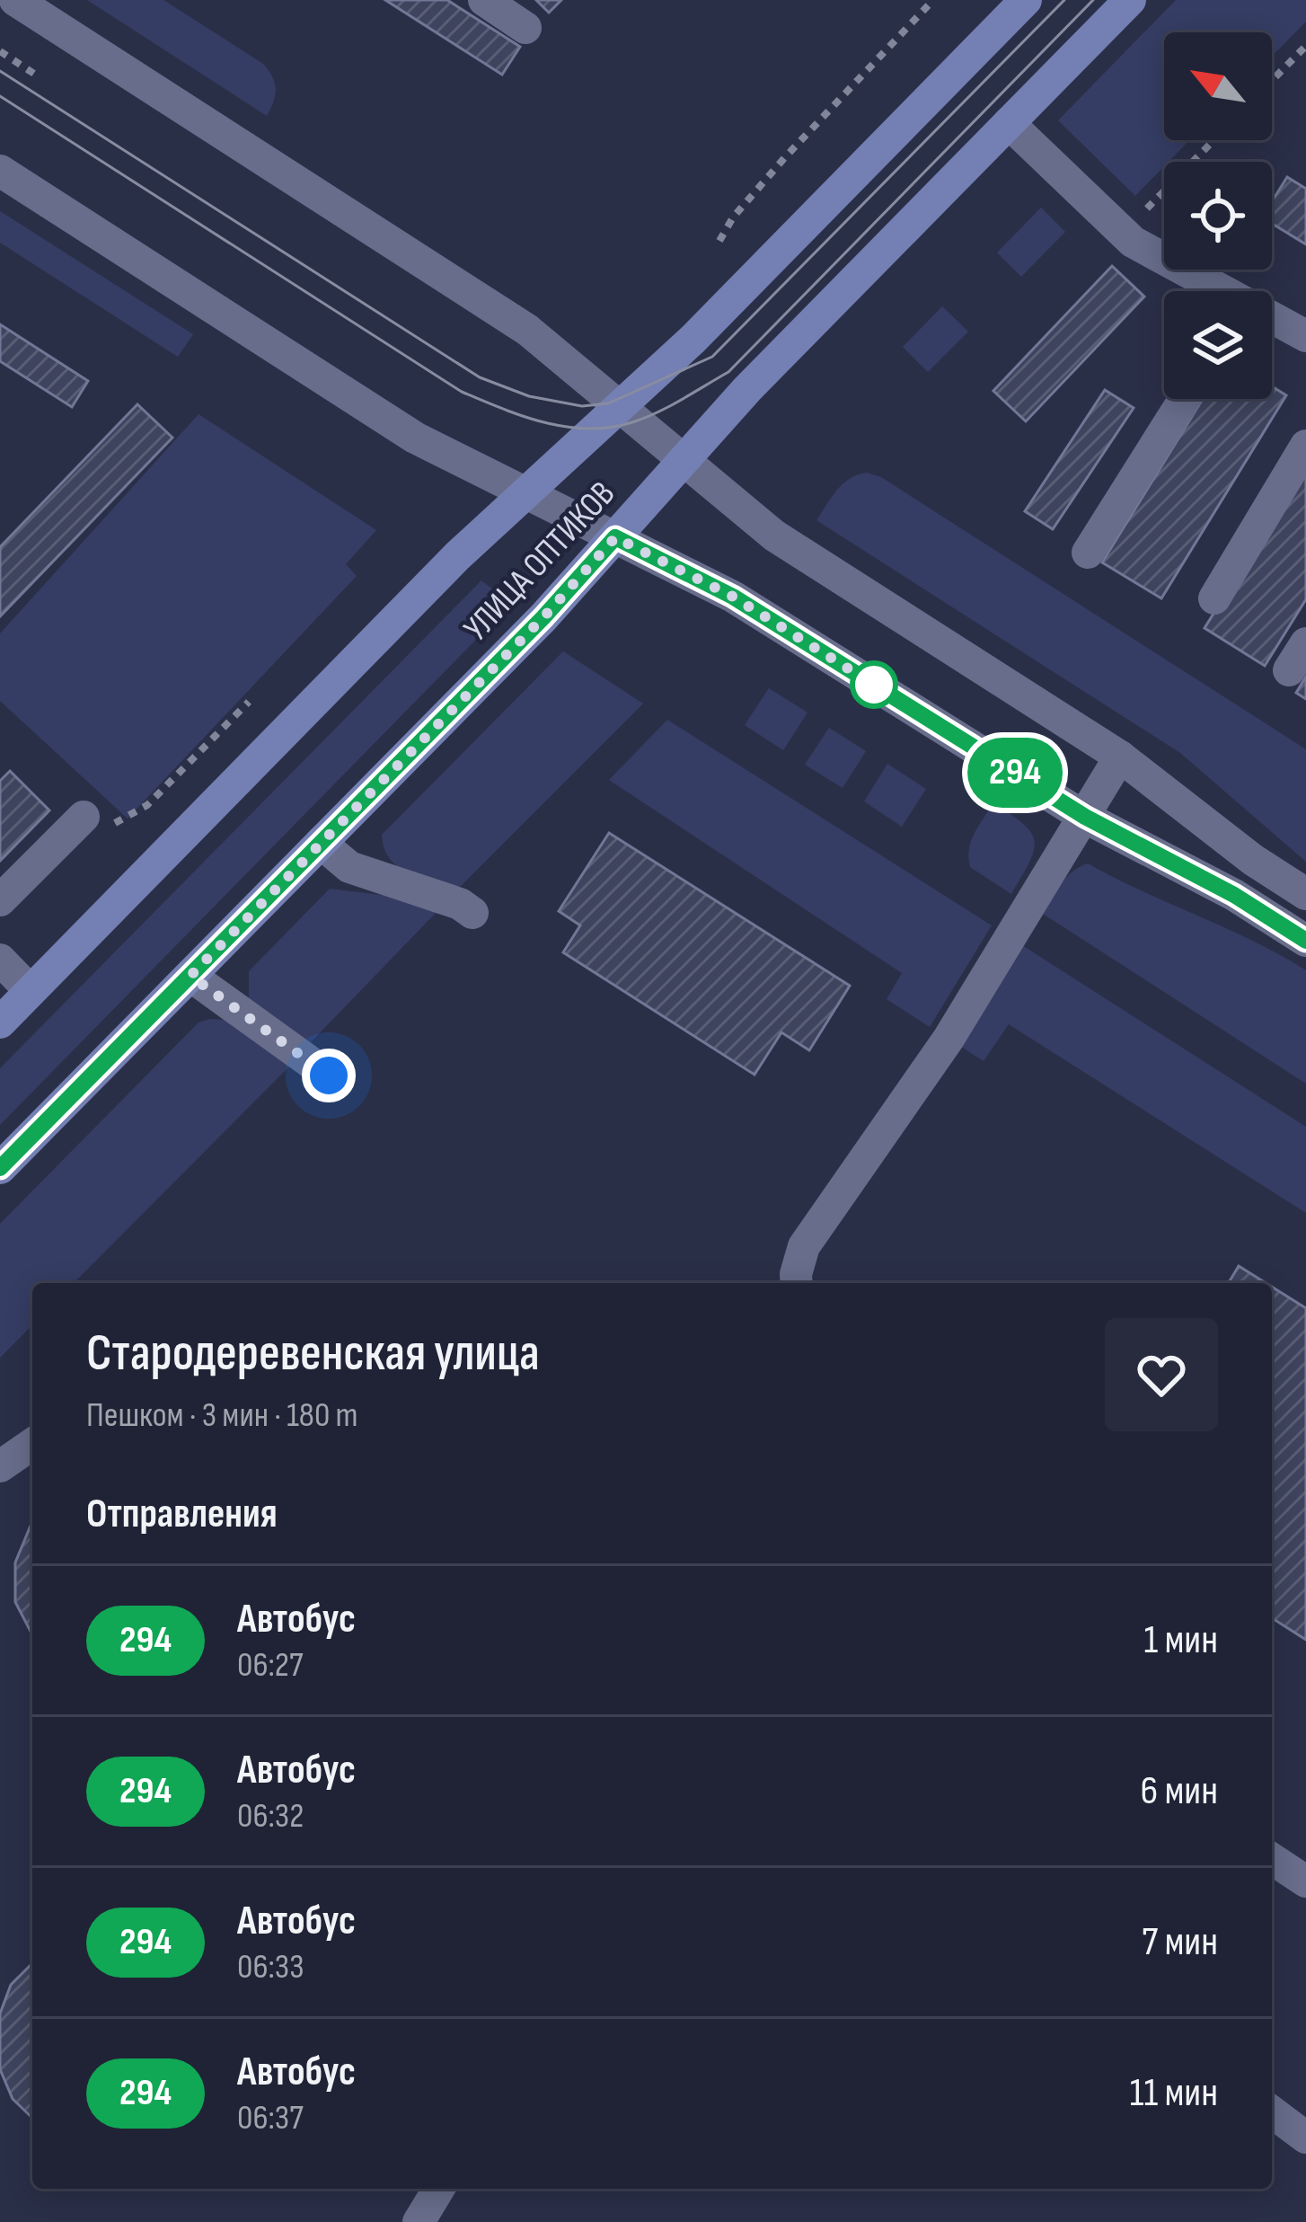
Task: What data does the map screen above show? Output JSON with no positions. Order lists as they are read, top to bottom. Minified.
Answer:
{"streets":{"main road":["УЛИЦА ОПТИКОВ"]},"lines":["bus line 294"],"north":"top left","page":{"on_map":"294","heading":[["Стародеревенская улица","Пешком · 3 мин · 180 m"],"Отправления"],"list":[{"mark":"294","name":"Автобус","note":"06:27","value":"1 мин"},{"mark":"294","name":"Автобус","note":"06:32","value":"6 мин"},{"mark":"294","name":"Автобус","note":"06:33","value":"7 мин"},{"mark":"294","name":"Автобус","note":"06:37","value":"11 мин"}]}}
